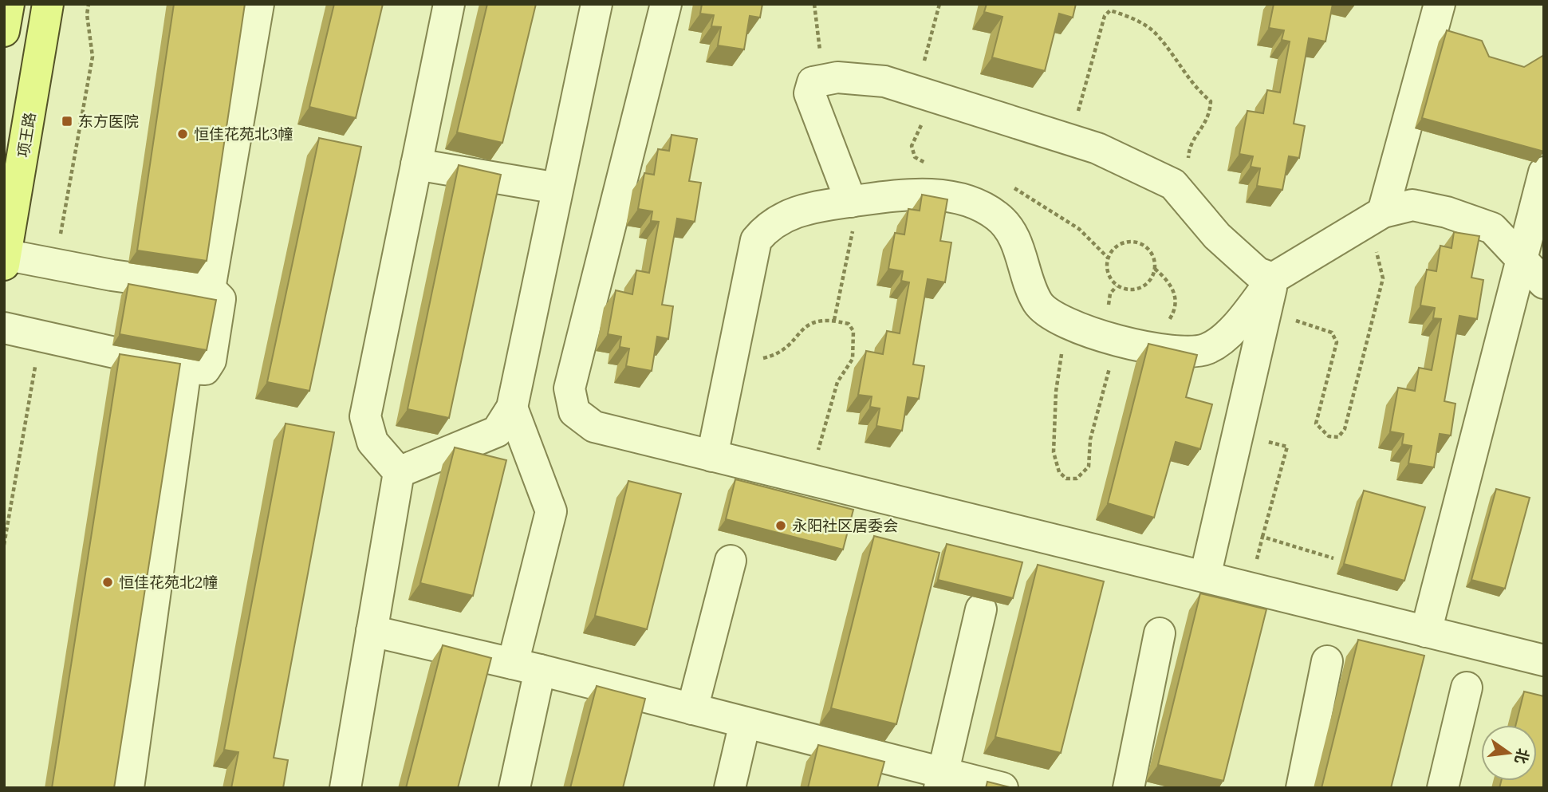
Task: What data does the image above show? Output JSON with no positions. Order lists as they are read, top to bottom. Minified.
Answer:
{"streets":{"main road":["项王路"]},"places":{"transit":["东方医院"],"other":["恒佳花苑北3幢","永阳社区居委会","恒佳花苑北2幢"]},"north":"right"}
